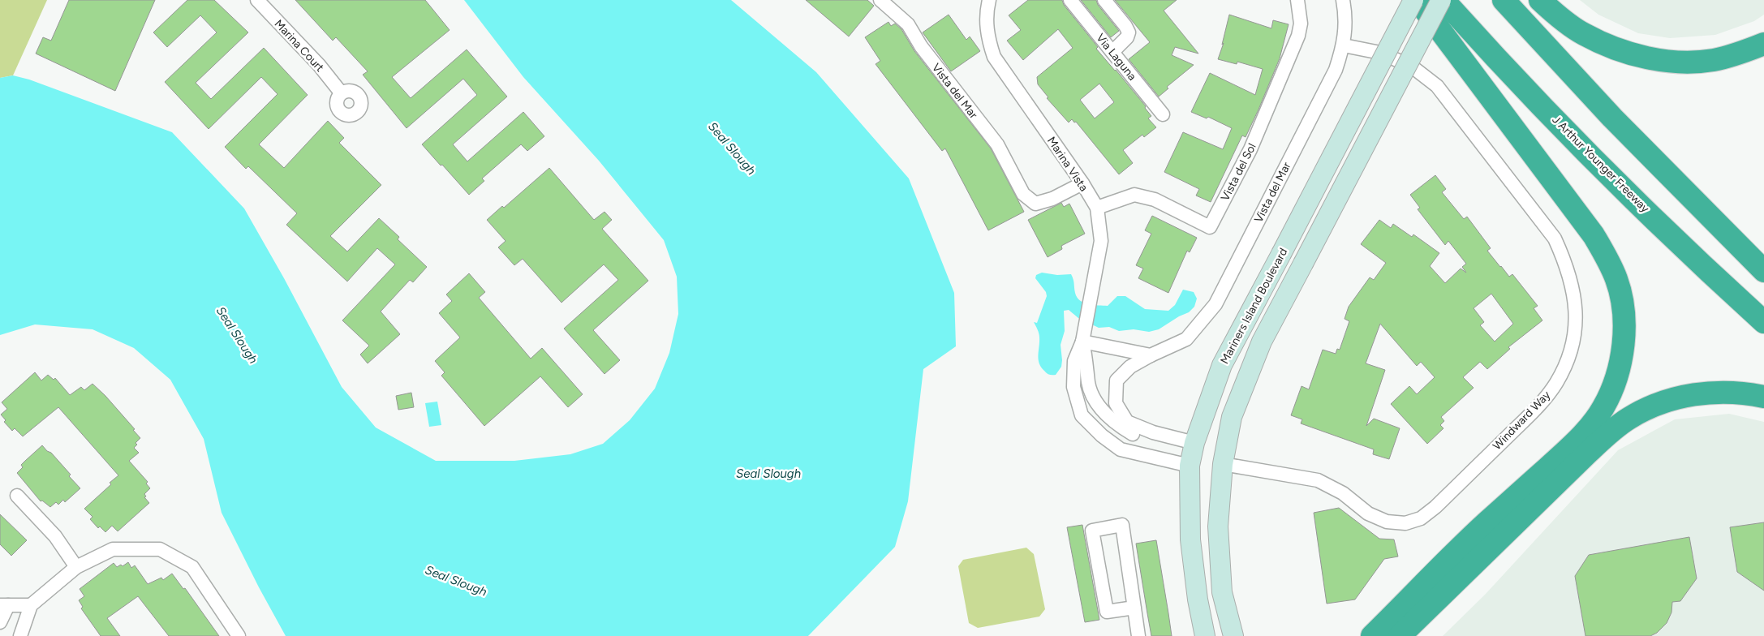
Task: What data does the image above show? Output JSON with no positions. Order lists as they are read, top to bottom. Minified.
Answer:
{"streets":{"highway":["J Arthur Younger Freeway"],"main road":["Mariners Island Boulevard"],"street":["Marina Court","Via Laguna","Vista del Mar","Marina Vista","Vista del Sol","Windward Way"]},"crossings":[["Vista del Mar","Marina Vista"],["Vista del Mar","Mariners Island Boulevard"],["Vista del Mar","Windward Way"],["Marina Vista","Vista del Sol"],["Marina Vista","Mariners Island Boulevard"]],"water":["Seal Slough"]}
